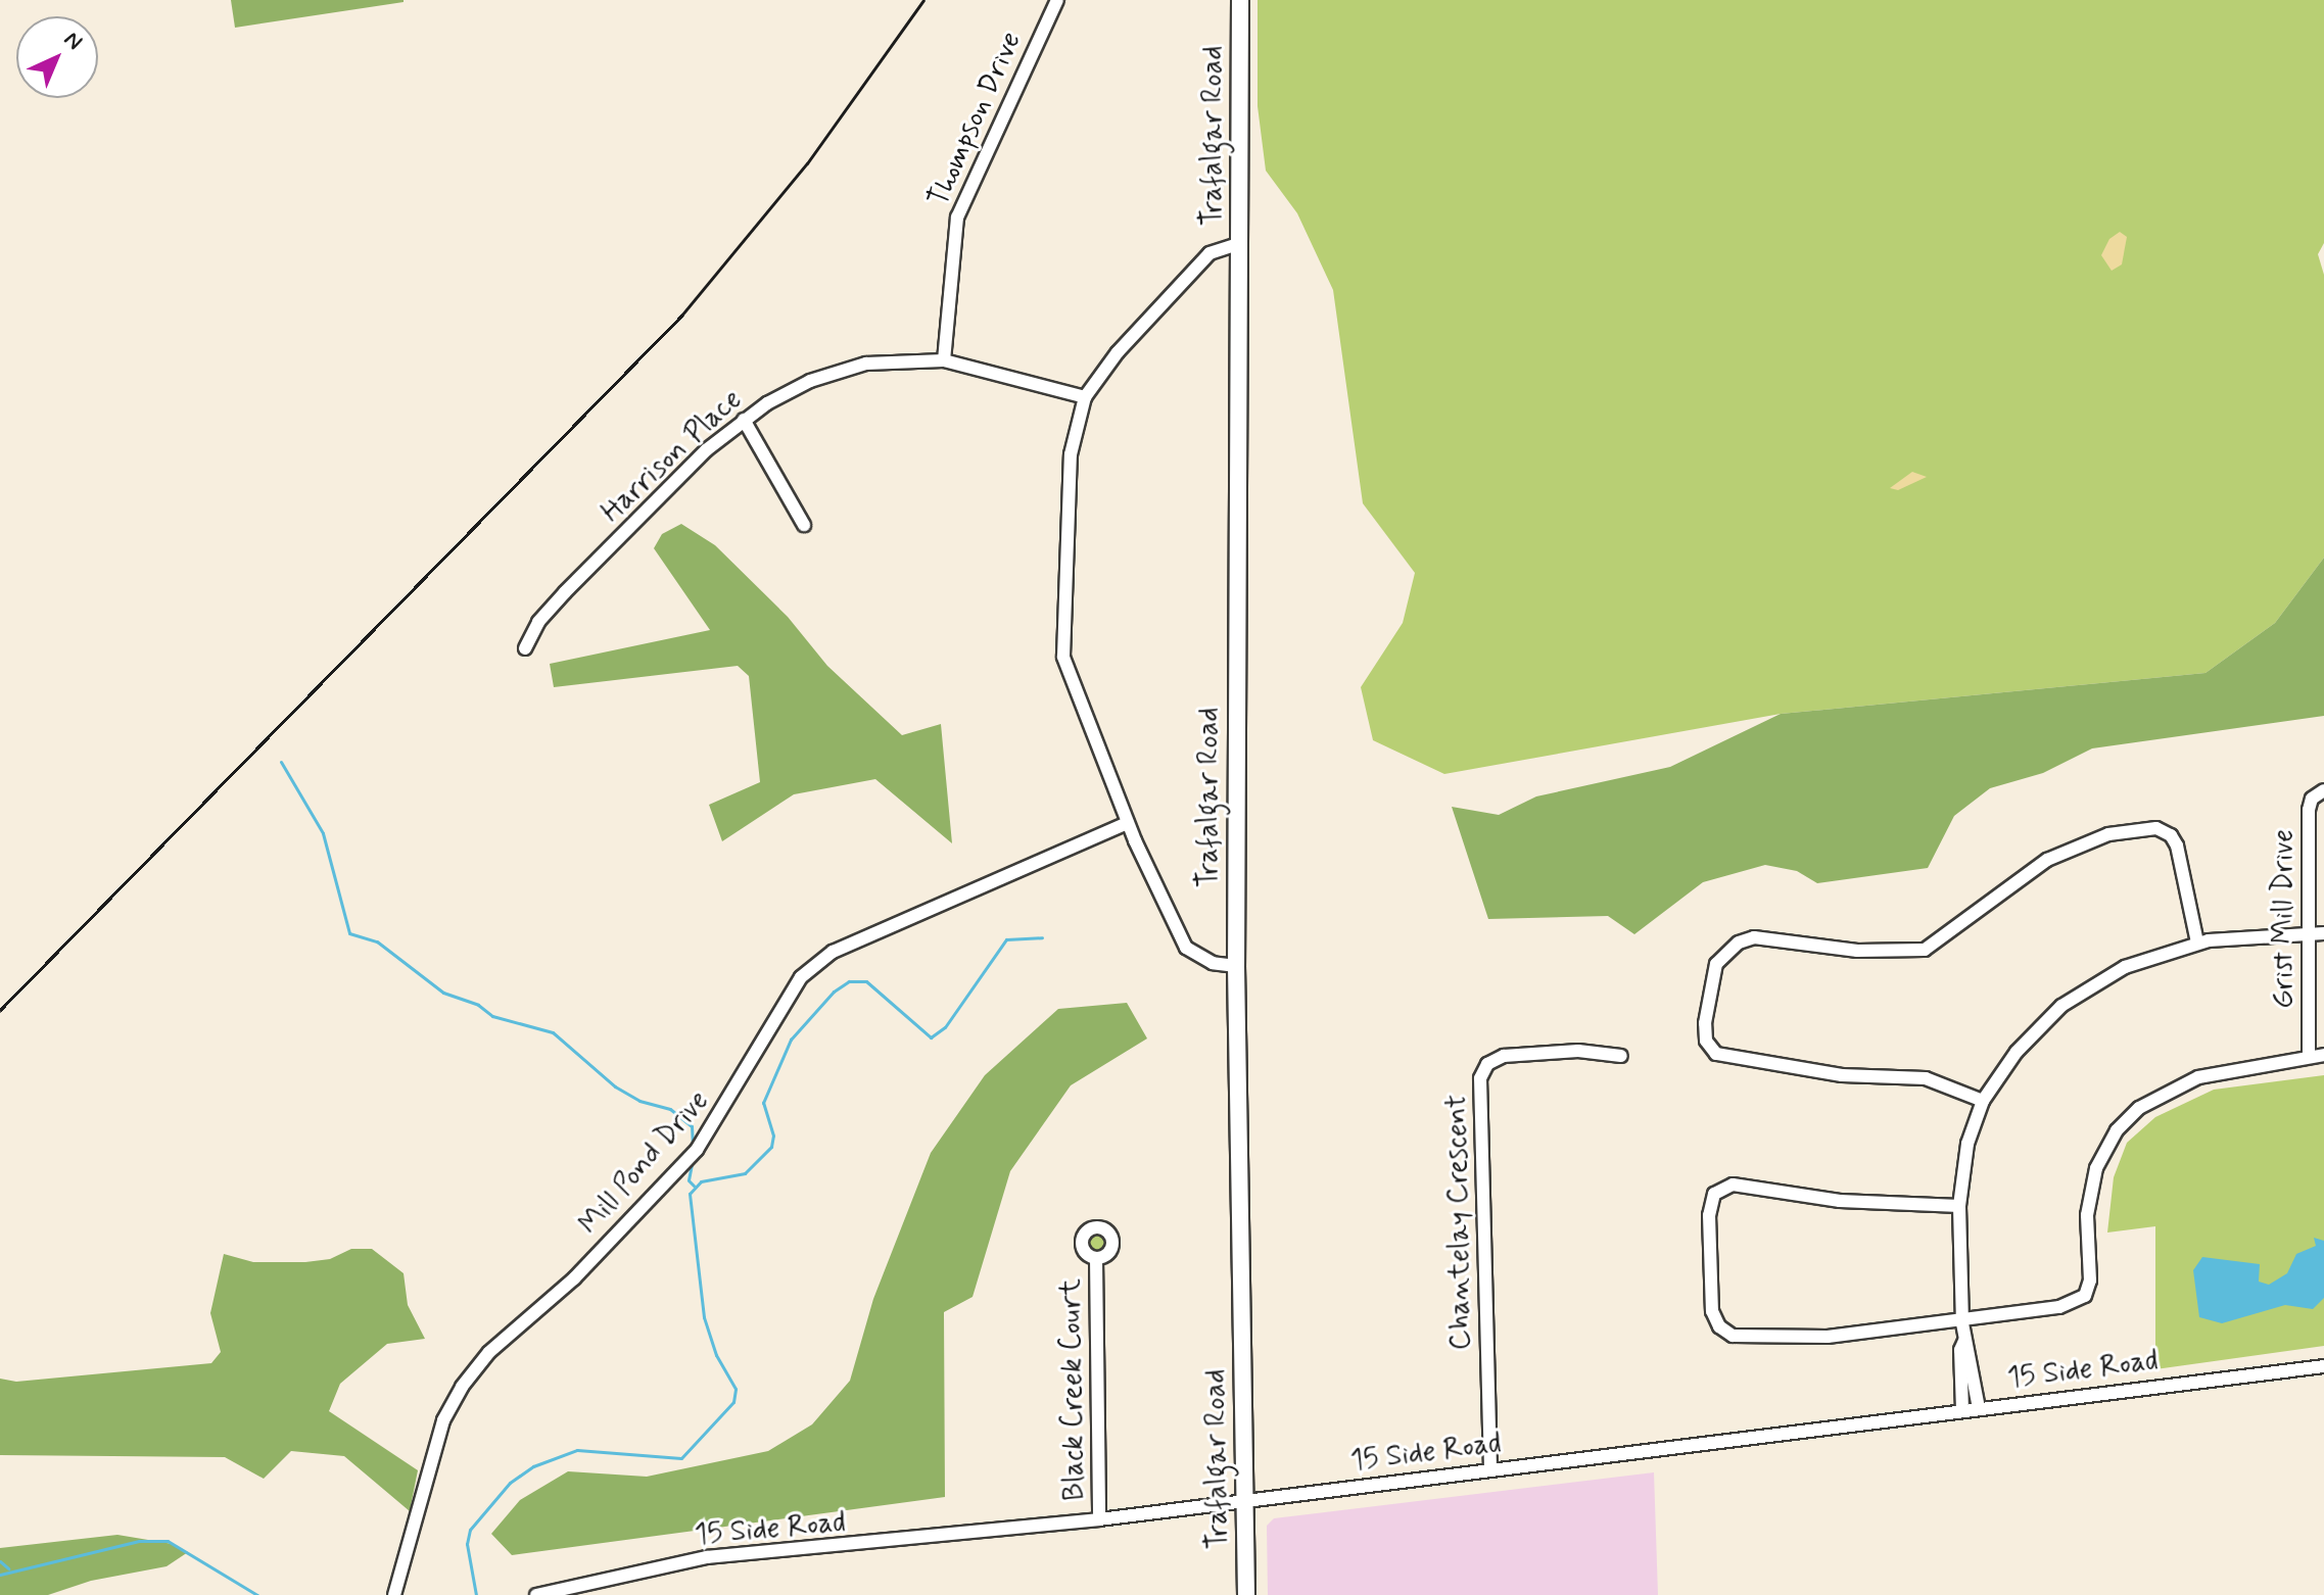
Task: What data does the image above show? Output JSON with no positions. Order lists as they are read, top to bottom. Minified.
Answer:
{"streets":{"main road":["Trafalgar Road"],"street":["Thompson Drive","Harrison Place","Grist Mill Drive","Mill Pond Drive","Chantelay Crescent","15 Side Road","Black Creek Court"]},"crossings":[["Thompson Drive","Harrison Place"],["Trafalgar Road","15 Side Road"],["Chantelay Crescent","15 Side Road"],["15 Side Road","Black Creek Court"]],"north":"top right"}
